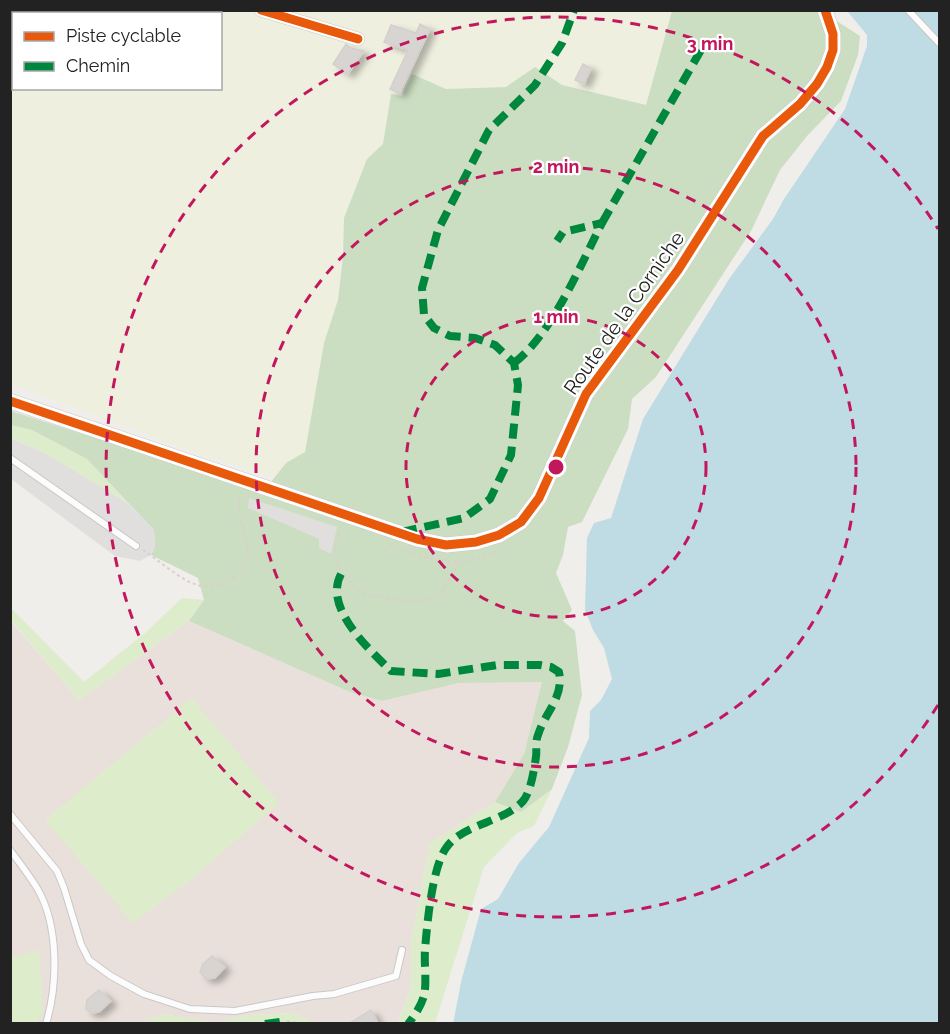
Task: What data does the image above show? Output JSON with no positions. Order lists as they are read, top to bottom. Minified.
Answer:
{"streets":{"street":["Route de la Corniche"]},"legend":["Piste cyclable","Chemin"],"rings":["3 min","2 min","1 min"]}
